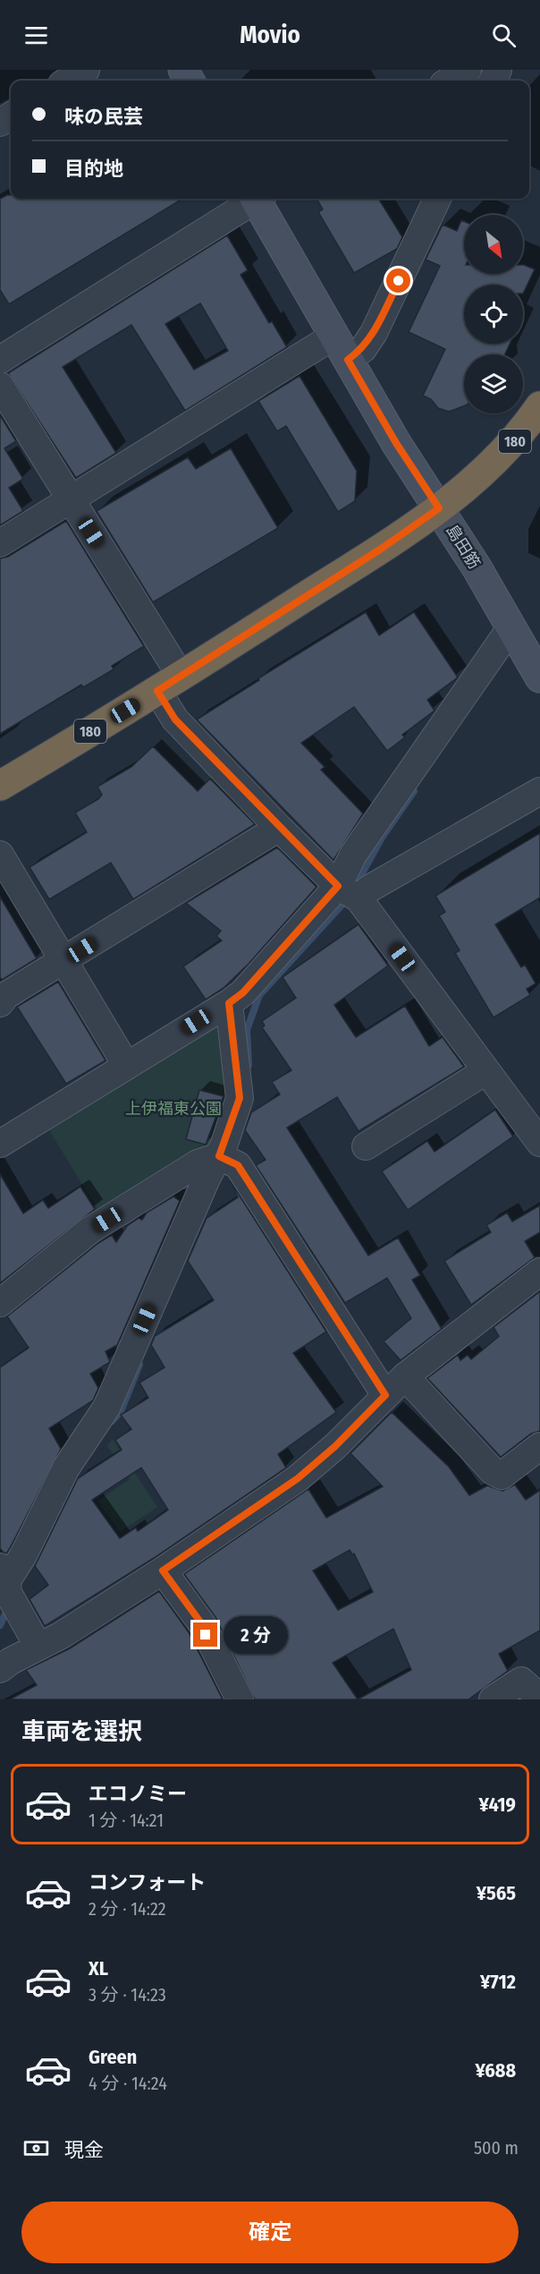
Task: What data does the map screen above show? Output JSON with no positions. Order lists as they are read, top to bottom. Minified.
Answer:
{"streets":{"highway":["180"],"street":["島田筋"]},"crossings":[["180","島田筋"]],"parks":["上伊福東公園"],"north":"bottom right","page":{"header":"Movio","banner":["味の民芸","目的地"],"bubble":"2 分","heading":"車両を選択","list":[{"name":"エコノミー","note":"1 分 · 14:21","value":"¥419"},{"name":"コンフォート","note":"2 分 · 14:22","value":"¥565"},{"name":"XL","note":"3 分 · 14:23","value":"¥712"},{"name":"Green","note":"4 分 · 14:24","value":"¥688"}],"pay":["現金","500 m"],"buttons":"確定"}}
